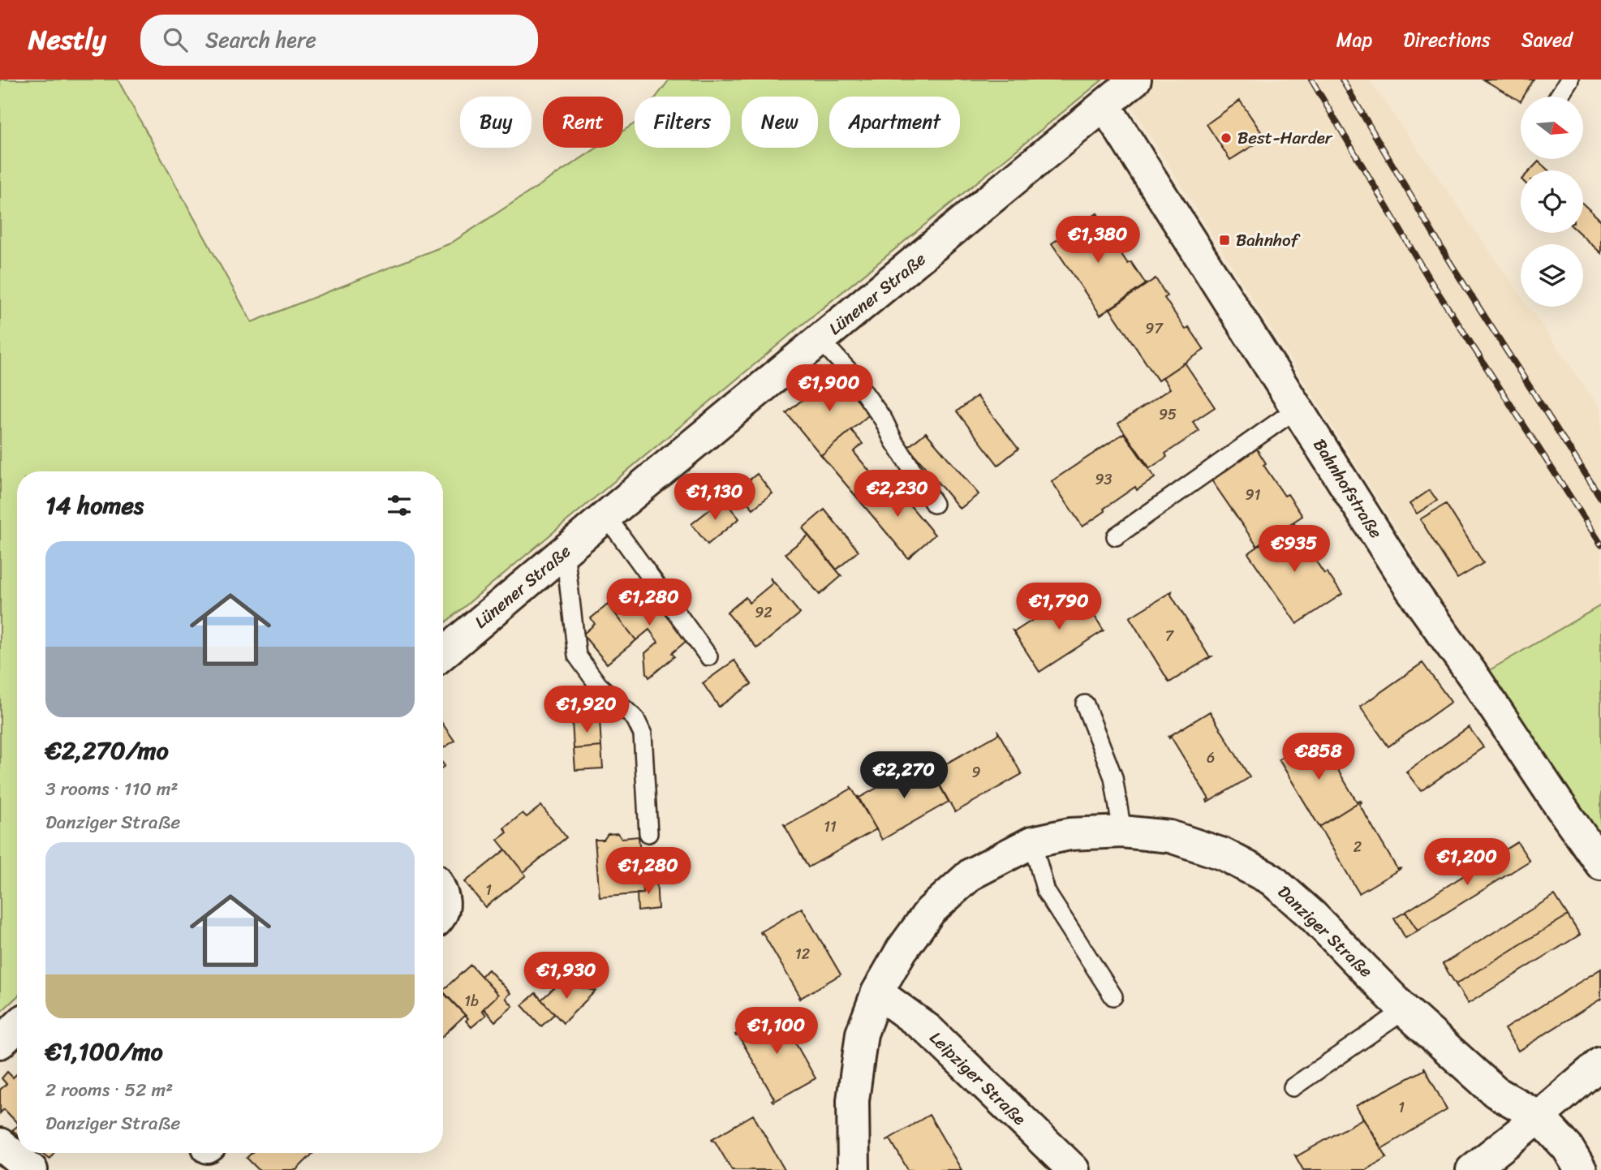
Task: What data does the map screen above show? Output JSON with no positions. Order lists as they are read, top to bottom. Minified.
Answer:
{"streets":{"street":["Lünener Straße","Bahnhofstraße","Danziger Straße","Leipziger Straße"]},"crossings":[["Lünener Straße","Bahnhofstraße"],["Danziger Straße","Leipziger Straße"]],"places":{"other":["Best-Harder"],"transit":["Bahnhof"]},"house_numbers":["97","95","93","91","92","7","6","9","11","2","1","12","1b","1"],"north":"right","page":{"header":"Nestly","search":"Search here","nav":["Map","Directions","Saved"],"chip":["Buy","Rent","Filters","New","Apartment"],"price":["€1,380","€1,900","€2,230","€1,130","€935","€1,280","€1,790","€1,920","€858","€2,270","€1,200","€1,280","€1,930","€1,100"],"heading":"14 homes","list":[{"name":"€2,270/mo","note":"3 rooms · 110 m² · Danziger Straße"},{"name":"€1,100/mo","note":"2 rooms · 52 m² · Danziger Straße"}]}}
